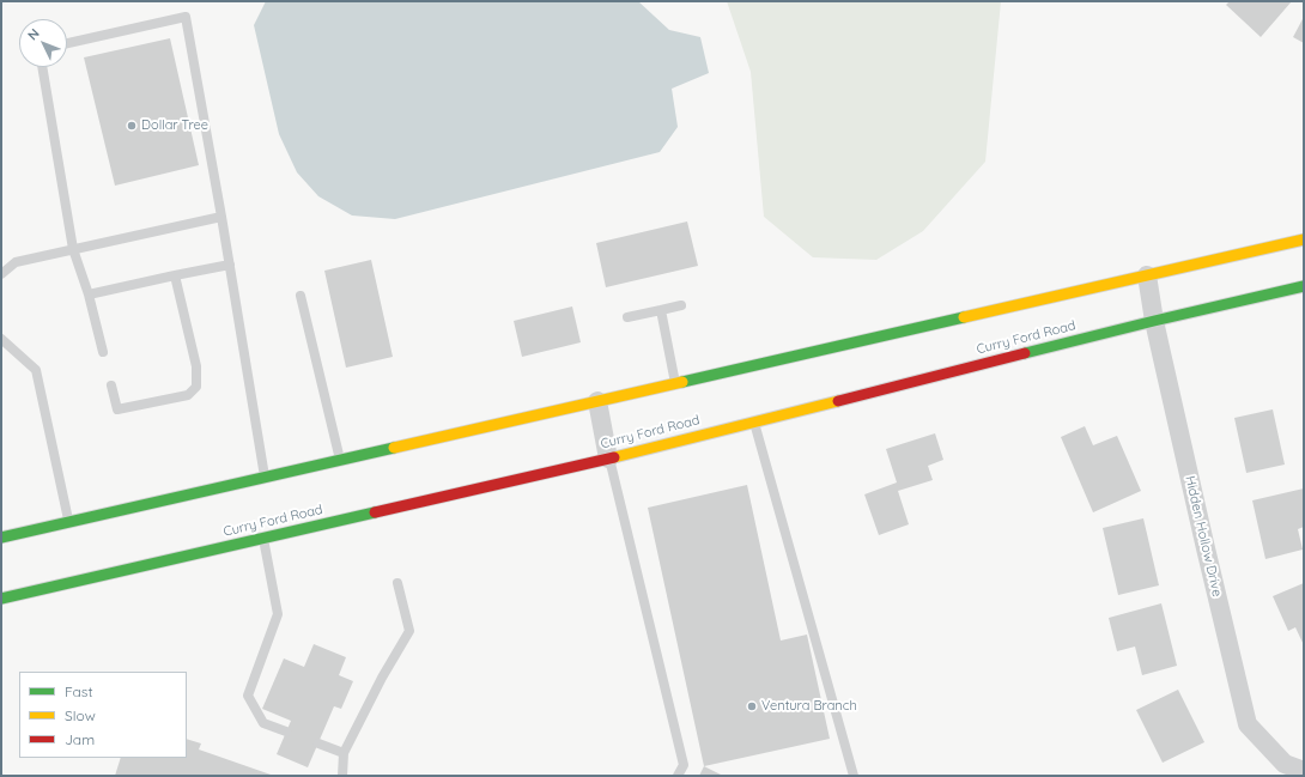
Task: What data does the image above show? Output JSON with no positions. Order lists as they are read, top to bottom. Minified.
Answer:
{"streets":{"street":["Curry Ford Road","Hidden Hollow Drive"]},"crossings":[["Curry Ford Road","Hidden Hollow Drive"]],"places":["Dollar Tree","Ventura Branch"],"legend":["Fast","Slow","Jam"],"north":"top left"}
